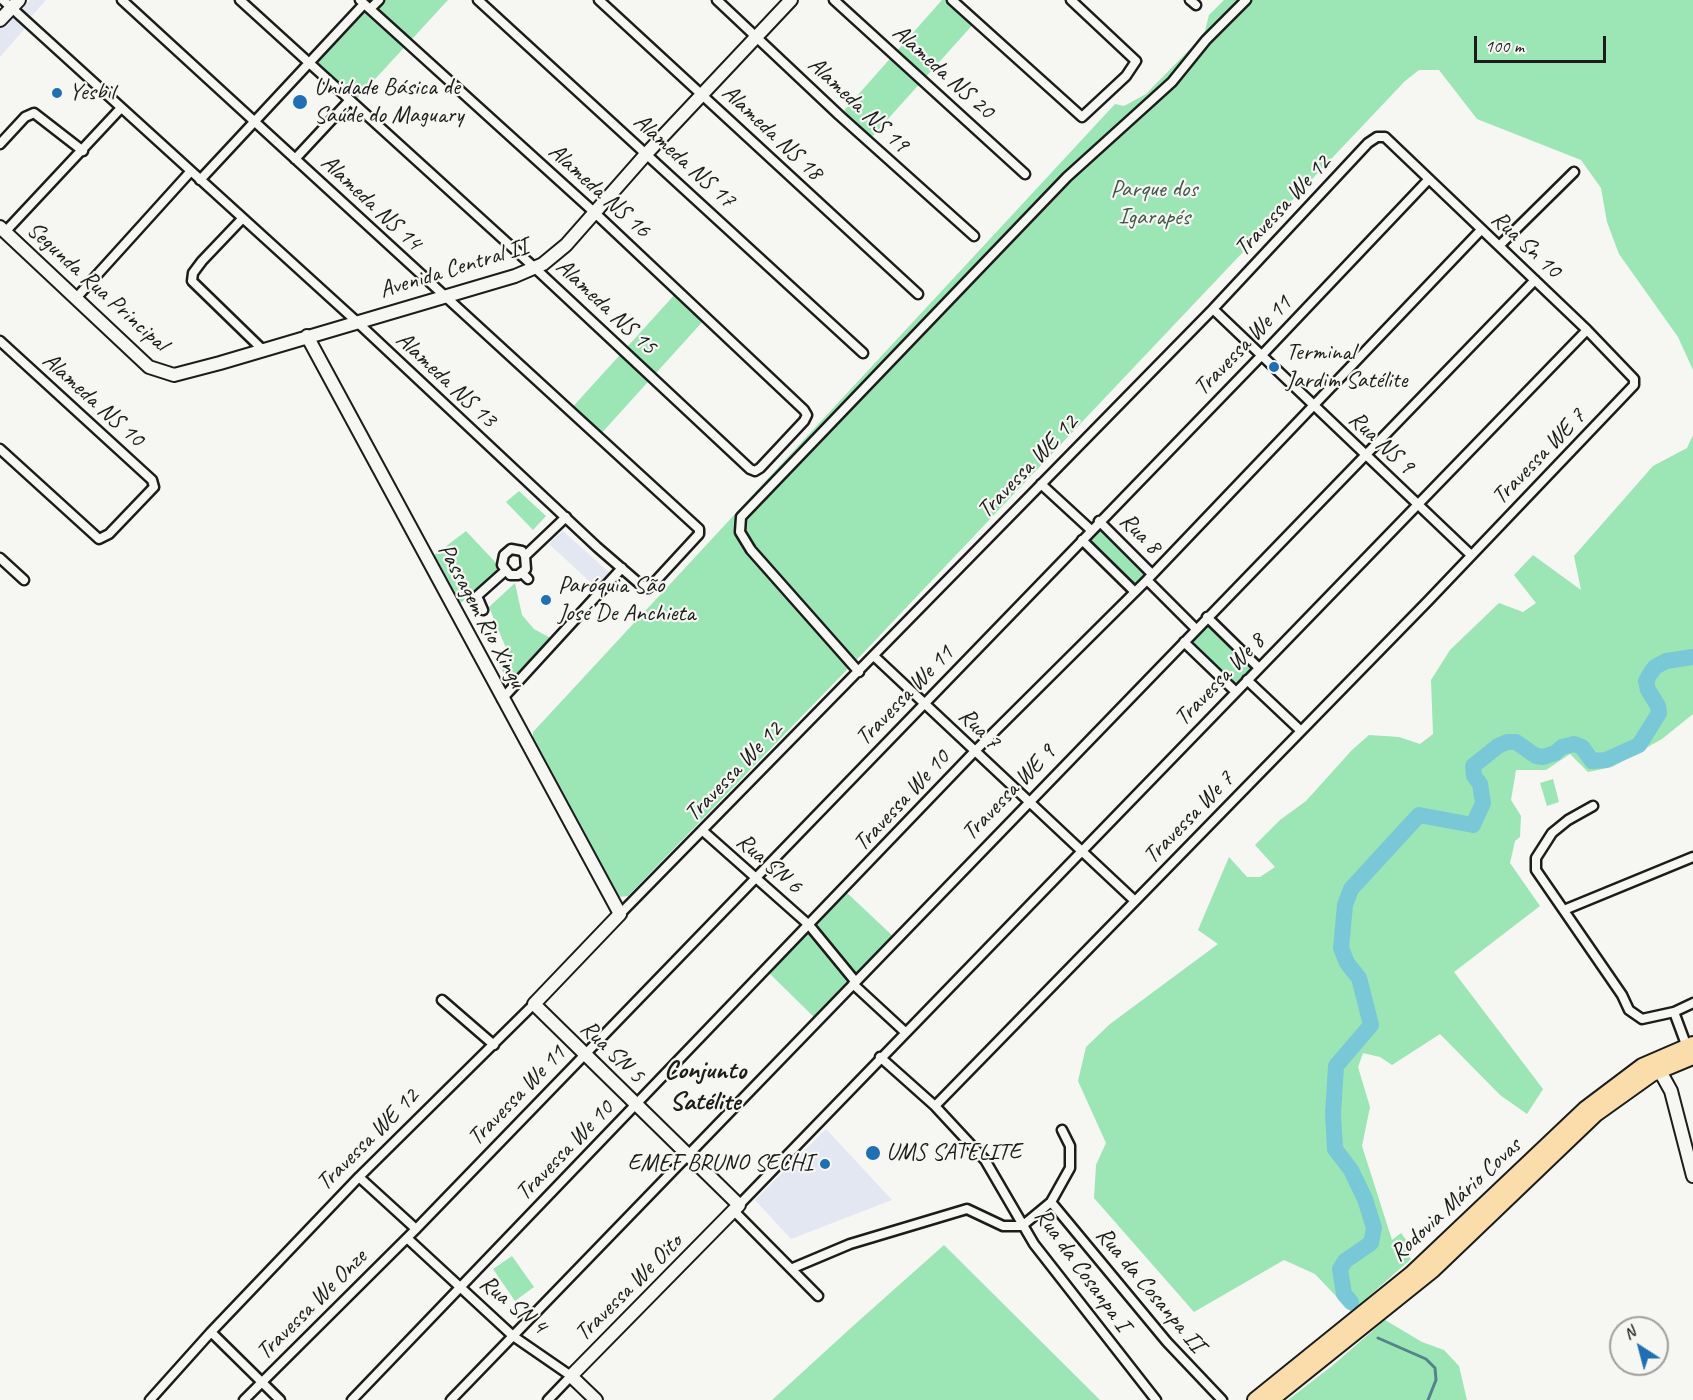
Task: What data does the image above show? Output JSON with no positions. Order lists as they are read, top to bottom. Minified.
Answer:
{"streets":{"main road":["Avenida Central II","Segunda Rua Principal","Travessa WE 12","Passagem Rio Xingu","Rua SN 5","Rodovia Mário Covas","Travessa We Oito","Rua SN 4"],"street":["Alameda NS 20","Alameda NS 19","Alameda NS 18","Alameda NS 17","Alameda NS 16","Alameda NS 14","Travessa We 12","Rua Sn 10","Alameda NS 15","Travessa We 11","Alameda NS 13","Alameda NS 10","Rua NS 9","Travessa WE 7","Rua 8","Travessa We 8","Rua 7","Travessa WE 9","Travessa We 10","Travessa We 7","Rua SN 6","Rua da Cosanpa I","Rua da Cosanpa II","Travessa We Onze"]},"crossings":[["Alameda NS 19","Avenida Central II"],["Alameda NS 18","Avenida Central II"],["Alameda NS 17","Avenida Central II"],["Alameda NS 16","Avenida Central II"],["Alameda NS 16","Alameda NS 15"],["Alameda NS 14","Avenida Central II"],["Alameda NS 14","Alameda NS 13"],["Travessa We 12","Rua Sn 10"],["Travessa We 12","Rua NS 9"],["Travessa We 12","Travessa WE 12"],["Travessa We 12","Passagem Rio Xingu"],["Travessa We 12","Rua 7"],["Travessa We 12","Rua SN 6"],["Rua Sn 10","Travessa We 11"],["Rua Sn 10","Travessa WE 7"],["Rua Sn 10","Travessa We 8"],["Rua Sn 10","Travessa WE 9"],["Rua Sn 10","Travessa We 10"],["Avenida Central II","Segunda Rua Principal"],["Avenida Central II","Alameda NS 15"],["Avenida Central II","Alameda NS 13"],["Avenida Central II","Passagem Rio Xingu"],["Travessa We 11","Rua NS 9"],["Travessa We 11","Rua 8"],["Travessa We 11","Rua 7"],["Travessa We 11","Rua SN 6"],["Travessa We 11","Rua SN 5"],["Travessa We 11","Travessa We Onze"],["Travessa We 11","Rua SN 4"],["Rua NS 9","Travessa WE 7"],["Rua NS 9","Travessa WE 12"],["Rua NS 9","Travessa We 8"],["Rua NS 9","Travessa WE 9"],["Rua NS 9","Travessa We 10"],["Rua NS 9","Travessa We 7"],["Travessa WE 7","Travessa We 7"],["Travessa WE 12","Rua 8"],["Travessa WE 12","Passagem Rio Xingu"],["Travessa WE 12","Rua 7"],["Travessa WE 12","Rua SN 5"],["Rua 8","Travessa WE 9"],["Rua 8","Travessa We 10"],["Travessa We 8","Rua 7"],["Travessa We 8","Rua da Cosanpa I"],["Rua 7","Travessa WE 9"],["Rua 7","Travessa We 10"],["Rua 7","Travessa We 7"],["Travessa WE 9","Rua SN 6"],["Travessa WE 9","Rua SN 5"],["Travessa WE 9","Rua SN 4"],["Travessa We 10","Rua SN 6"],["Travessa We 10","Rua SN 5"],["Travessa We 10","Rua SN 4"],["Travessa We 7","Rua da Cosanpa I"],["Rua SN 5","Travessa We Oito"],["Travessa We Oito","Rua SN 4"],["Travessa We Onze","Rua SN 4"]],"districts":["Conjunto Satélite"],"parks":["Parque dos Igarapés"],"places":["Yesbil","Unidade Básica de Saúde do Maguary","Terminal Jardim Satélite","Paróquia São José De Anchieta","UMS SATELITE","EMEF BRUNO SECHI"],"scale_bar":"100 m","north":"top left"}
